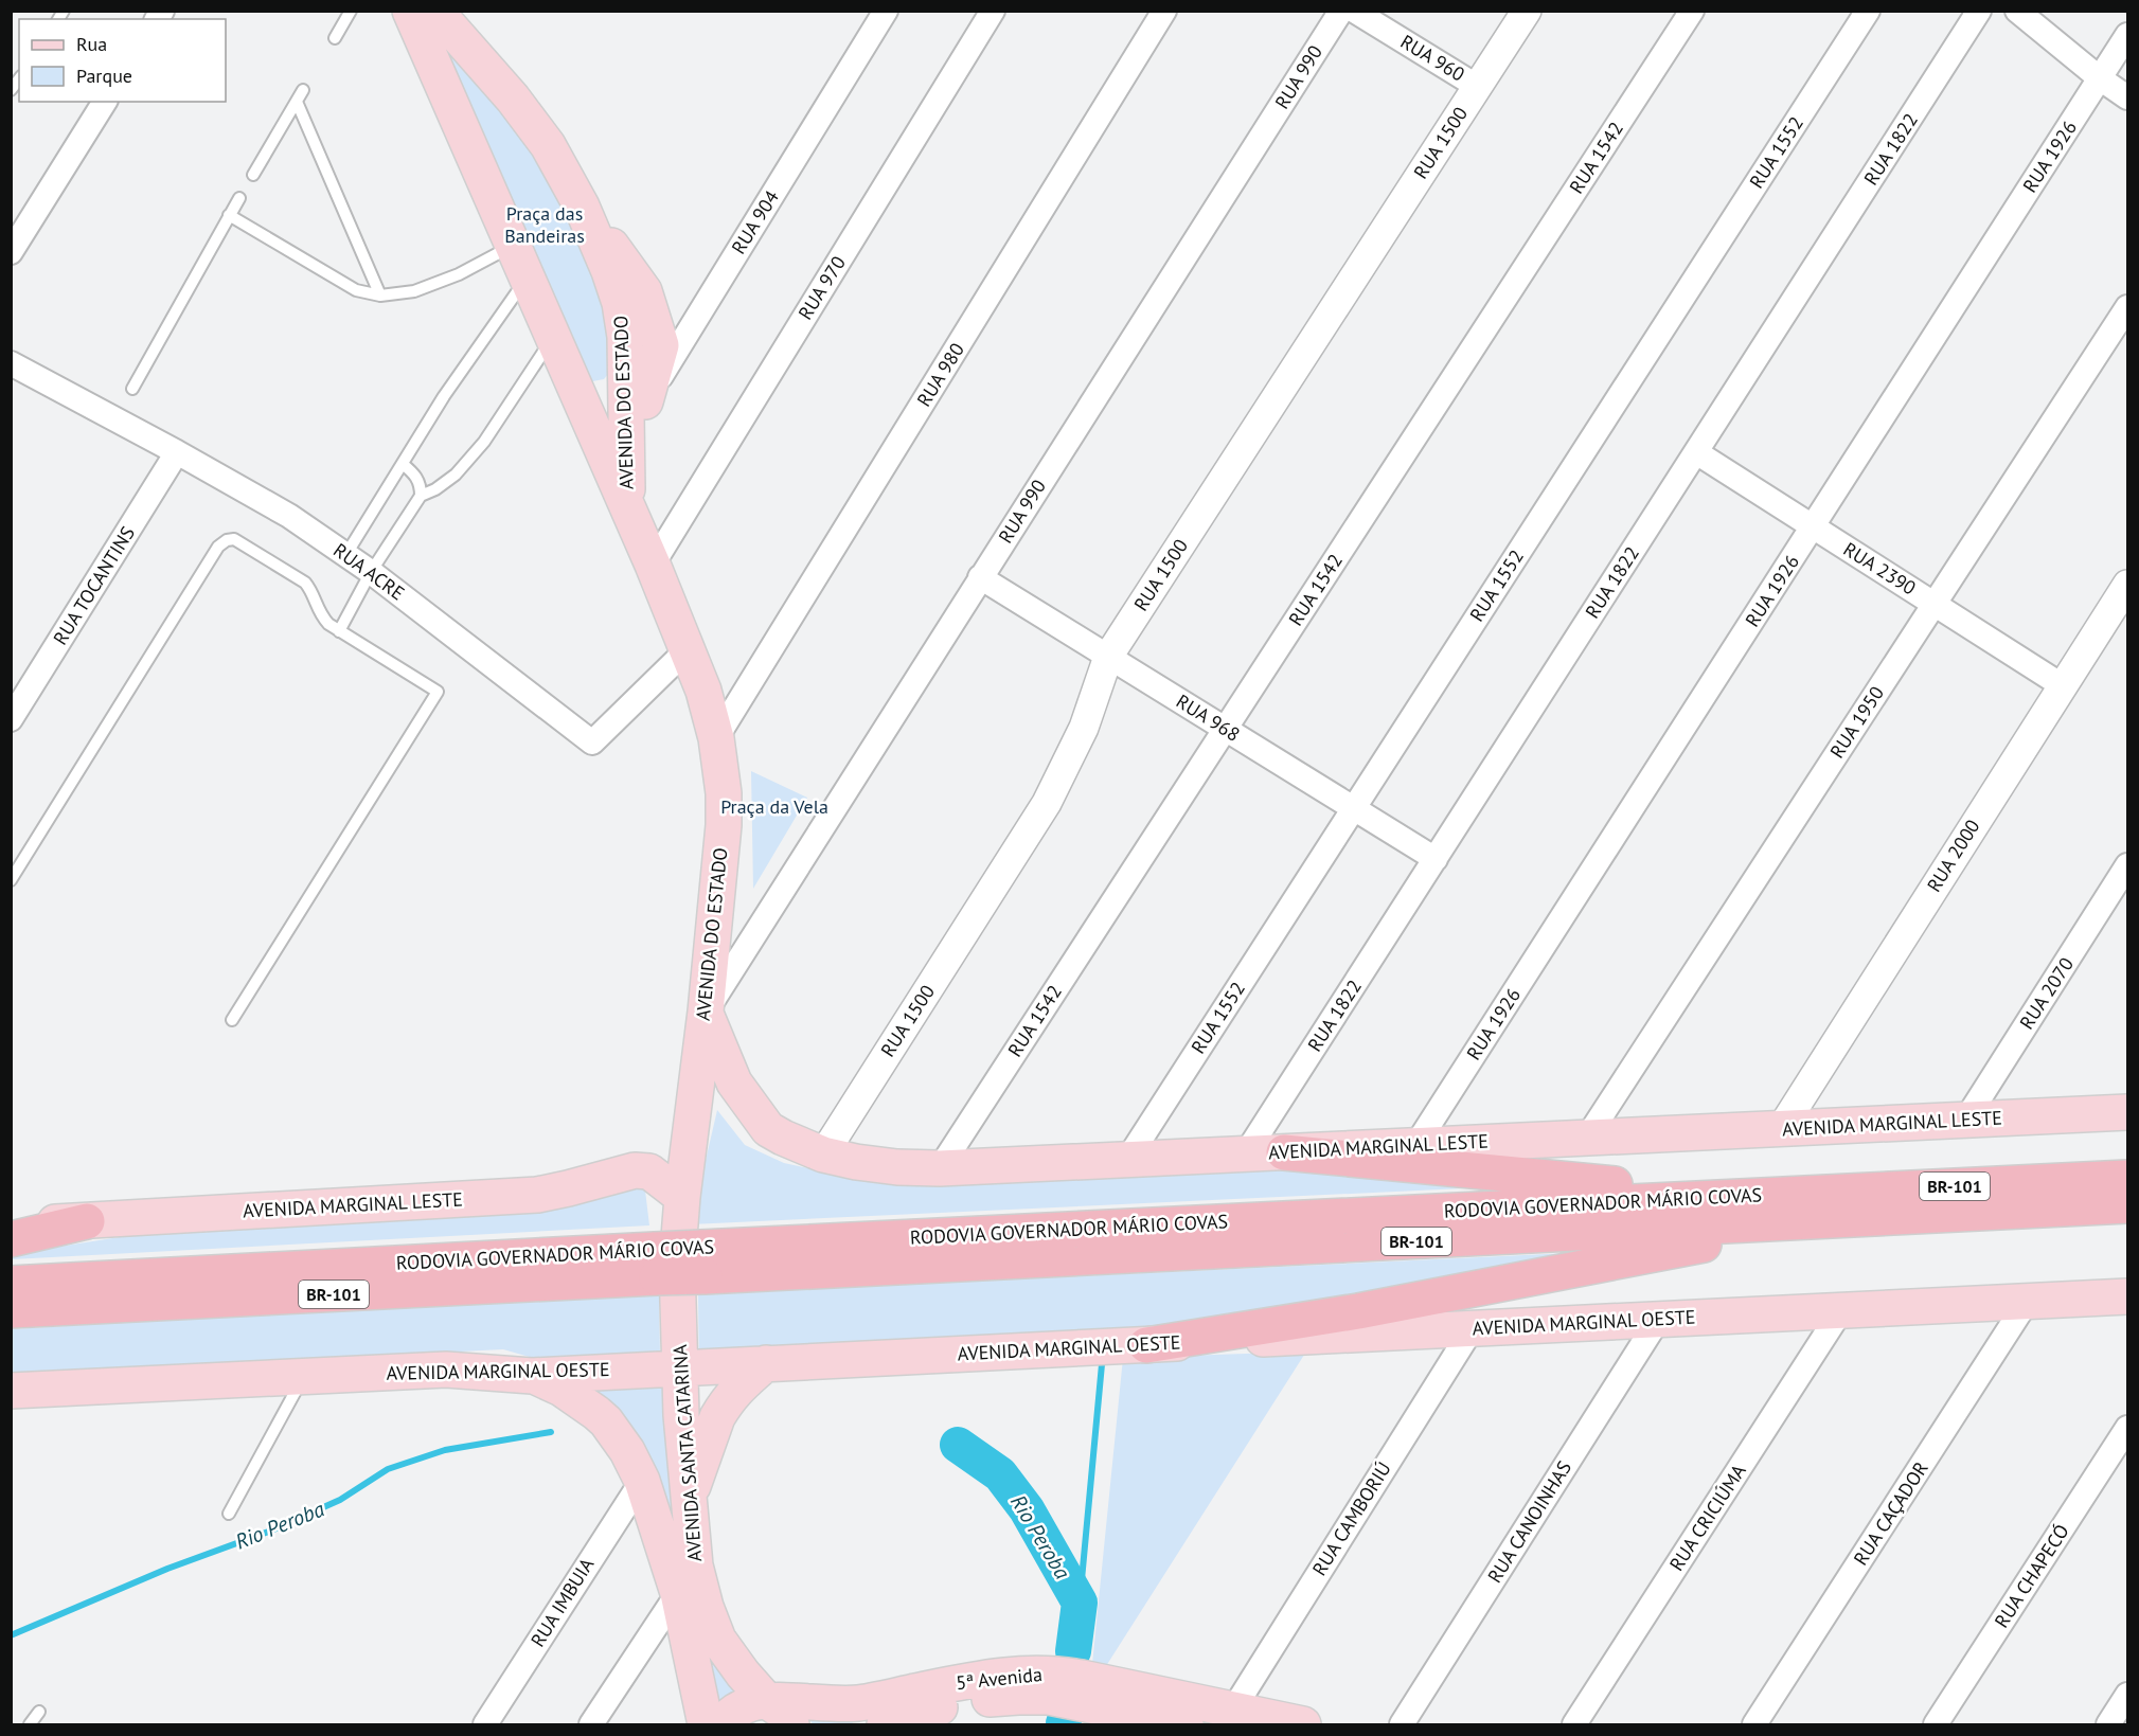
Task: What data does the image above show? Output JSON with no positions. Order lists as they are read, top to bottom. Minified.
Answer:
{"streets":{"highway":["BR-101","RODOVIA GOVERNADOR MÁRIO COVAS"],"main road":["AVENIDA DO ESTADO","AVENIDA MARGINAL LESTE","AVENIDA MARGINAL OESTE","AVENIDA SANTA CATARINA","5ª Avenida"],"street":["RUA 960","RUA 990","RUA 1500","RUA 1822","RUA 1552","RUA 1926","RUA 1542","RUA 904","RUA 970","RUA 980","RUA 2390","RUA ACRE","RUA TOCANTINS","RUA 968","RUA 1950","RUA 2000","RUA 2070","RUA CAÇADOR","RUA CRICIÚMA","RUA CAMBORIÚ","RUA CANOINHAS","RUA CHAPECÓ","RUA IMBUIA"]},"crossings":[["RUA 960","RUA 1500"],["RUA 990","AVENIDA DO ESTADO"],["RUA 990","RUA 968"],["RUA 990","AVENIDA MARGINAL LESTE"],["RUA 1500","RUA 968"],["RUA 1500","AVENIDA MARGINAL LESTE"],["RUA 1822","RUA 2390"],["RUA 1822","RUA 968"],["RUA 1822","AVENIDA MARGINAL LESTE"],["RUA 1552","RUA 968"],["RUA 1552","AVENIDA MARGINAL LESTE"],["RUA 1926","RUA 2390"],["RUA 1926","AVENIDA MARGINAL LESTE"],["RUA 1542","RUA 968"],["RUA 1542","AVENIDA MARGINAL LESTE"],["RUA 904","AVENIDA DO ESTADO"],["RUA 970","AVENIDA DO ESTADO"],["RUA 980","AVENIDA DO ESTADO"],["AVENIDA DO ESTADO","RUA ACRE"],["AVENIDA DO ESTADO","AVENIDA MARGINAL LESTE"],["AVENIDA DO ESTADO","RODOVIA GOVERNADOR MÁRIO COVAS"],["AVENIDA DO ESTADO","AVENIDA SANTA CATARINA"],["RUA 2390","RUA 1950"],["RUA 2390","RUA 2000"],["RUA ACRE","RUA TOCANTINS"],["RUA 1950","AVENIDA MARGINAL LESTE"],["RUA 2000","AVENIDA MARGINAL LESTE"],["RUA 2070","AVENIDA MARGINAL LESTE"],["RODOVIA GOVERNADOR MÁRIO COVAS","AVENIDA SANTA CATARINA"],["AVENIDA MARGINAL OESTE","AVENIDA SANTA CATARINA"],["AVENIDA MARGINAL OESTE","RUA CAÇADOR"],["AVENIDA MARGINAL OESTE","RUA CRICIÚMA"],["AVENIDA MARGINAL OESTE","RUA CAMBORIÚ"],["AVENIDA MARGINAL OESTE","RUA CANOINHAS"],["AVENIDA SANTA CATARINA","RUA IMBUIA"],["AVENIDA SANTA CATARINA","5ª Avenida"],["RUA CAMBORIÚ","5ª Avenida"]],"water":["Rio Peroba"],"parks":["Praça das Bandeiras","Praça da Vela"],"legend":["Rua","Parque"]}
